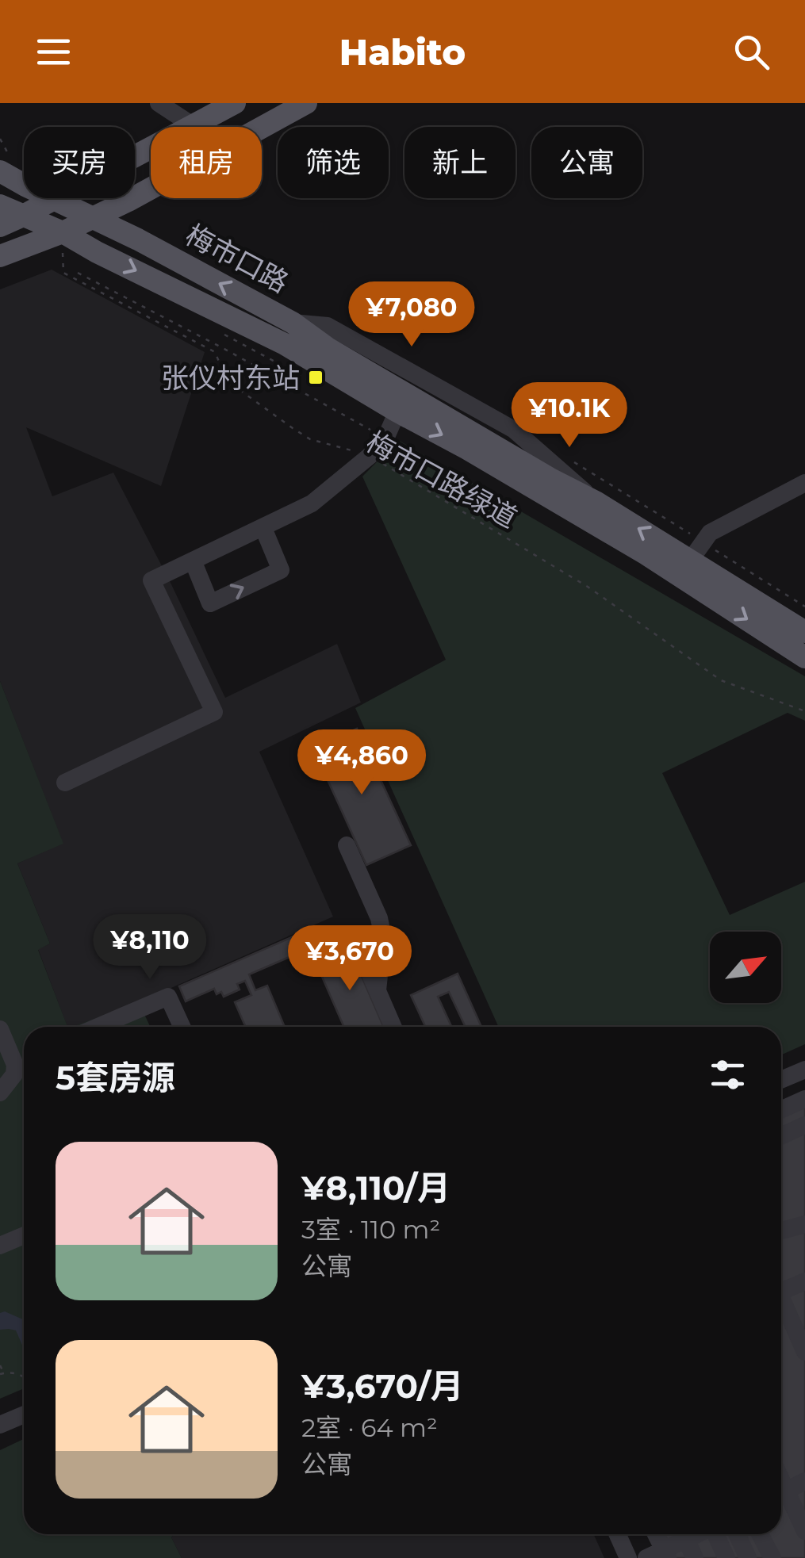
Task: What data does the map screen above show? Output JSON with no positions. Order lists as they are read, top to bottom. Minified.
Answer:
{"streets":{"main road":["梅市口路"],"path":["梅市口路绿道"]},"crossings":[["梅市口路","梅市口路绿道"]],"places":{"transit":["张仪村东站"]},"north":"top right","page":{"header":"Habito","chip":["买房","租房","筛选","新上","公寓"],"price":["¥7,080","¥10.1K","¥4,860","¥8,110","¥3,670"],"heading":"5套房源","list":[{"name":"¥8,110/月","note":"3室 · 110 m² · 公寓"},{"name":"¥3,670/月","note":"2室 · 64 m² · 公寓"}]}}
